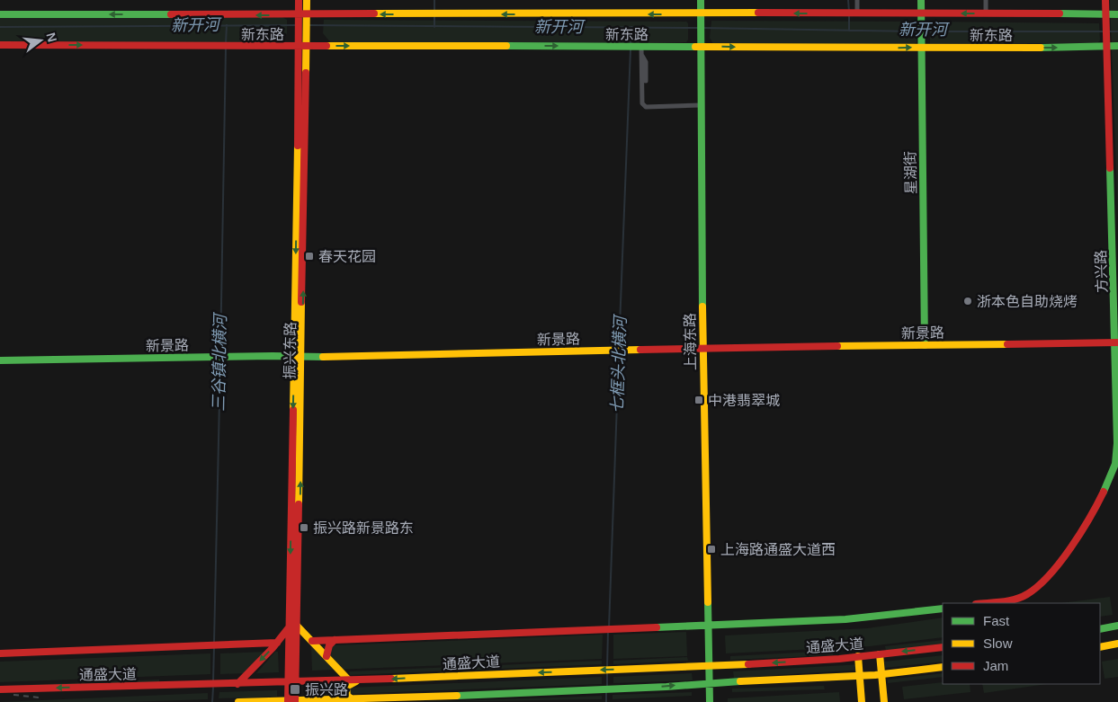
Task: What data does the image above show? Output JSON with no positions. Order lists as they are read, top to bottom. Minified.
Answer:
{"streets":{"street":["新东路","星湖街","方兴路","新景路","上海东路","振兴东路","通盛大道"]},"crossings":[["新东路","星湖街"],["新东路","方兴路"],["新东路","上海东路"],["新东路","振兴东路"],["星湖街","新景路"],["方兴路","新景路"],["新景路","上海东路"],["新景路","振兴东路"],["上海东路","通盛大道"],["振兴东路","通盛大道"]],"water":["新开河","三谷镇北横河","七框头北横河"],"places":{"transit":["春天花园","中港翡翠城","振兴路新景路东","上海路通盛大道西","振兴路"],"other":["浙本色自助烧烤"]},"legend":["Fast","Slow","Jam"],"north":"right"}
